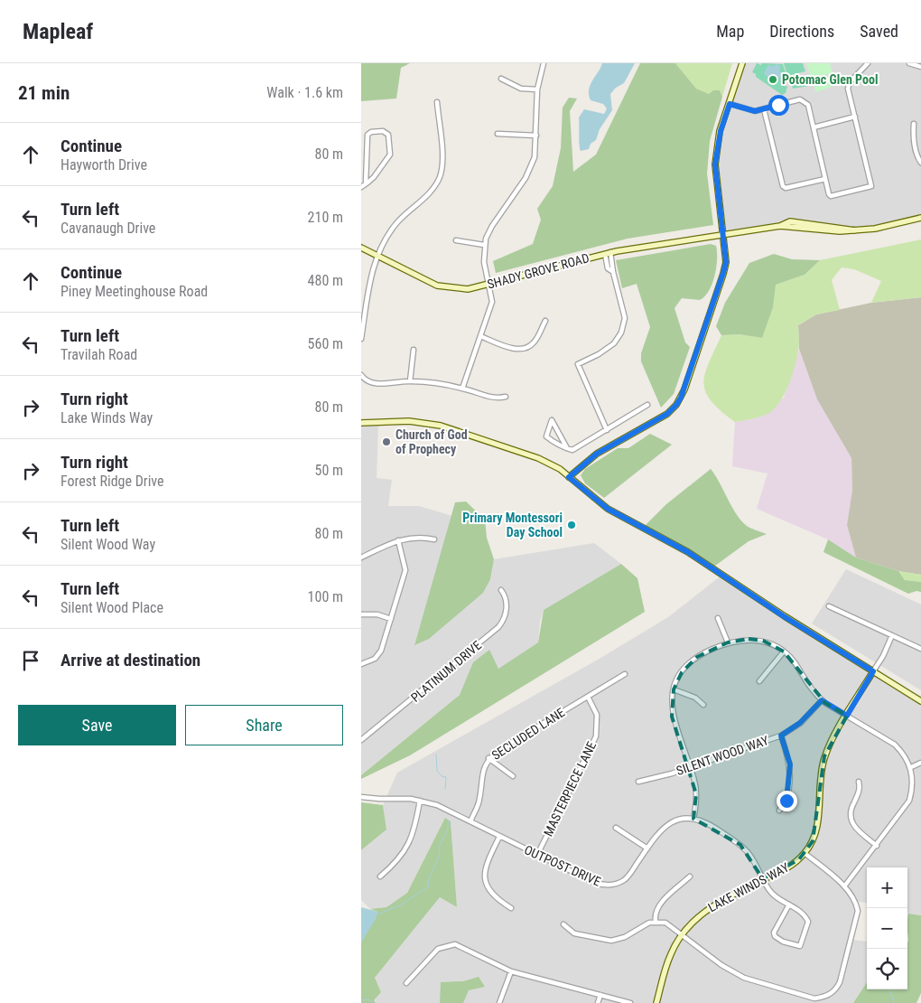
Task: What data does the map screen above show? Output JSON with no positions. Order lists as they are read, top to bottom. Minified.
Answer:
{"streets":{"main road":["SHADY GROVE ROAD","LAKE WINDS WAY"],"street":["PLATINUM DRIVE","SECLUDED LANE","SILENT WOOD WAY","MASTERPIECE LANE","OUTPOST DRIVE"]},"crossings":[["SECLUDED LANE","MASTERPIECE LANE"],["SECLUDED LANE","OUTPOST DRIVE"],["MASTERPIECE LANE","OUTPOST DRIVE"]],"places":["Potomac Glen Pool","Church of God of Prophecy","Primary Montessori Day School"],"page":{"header":"Mapleaf","nav":["Map","Directions","Saved"],"heading":["21 min","Walk · 1.6 km"],"list":[["Continue","Hayworth Drive","80 m"],["Turn left","Cavanaugh Drive","210 m"],["Continue","Piney Meetinghouse Road","480 m"],["Turn left","Travilah Road","560 m"],["Turn right","Lake Winds Way","80 m"],["Turn right","Forest Ridge Drive","50 m"],["Turn left","Silent Wood Way","80 m"],["Turn left","Silent Wood Place","100 m"],"Arrive at destination"],"buttons":["Save","Share"],"map_buttons":["+","−"]}}
